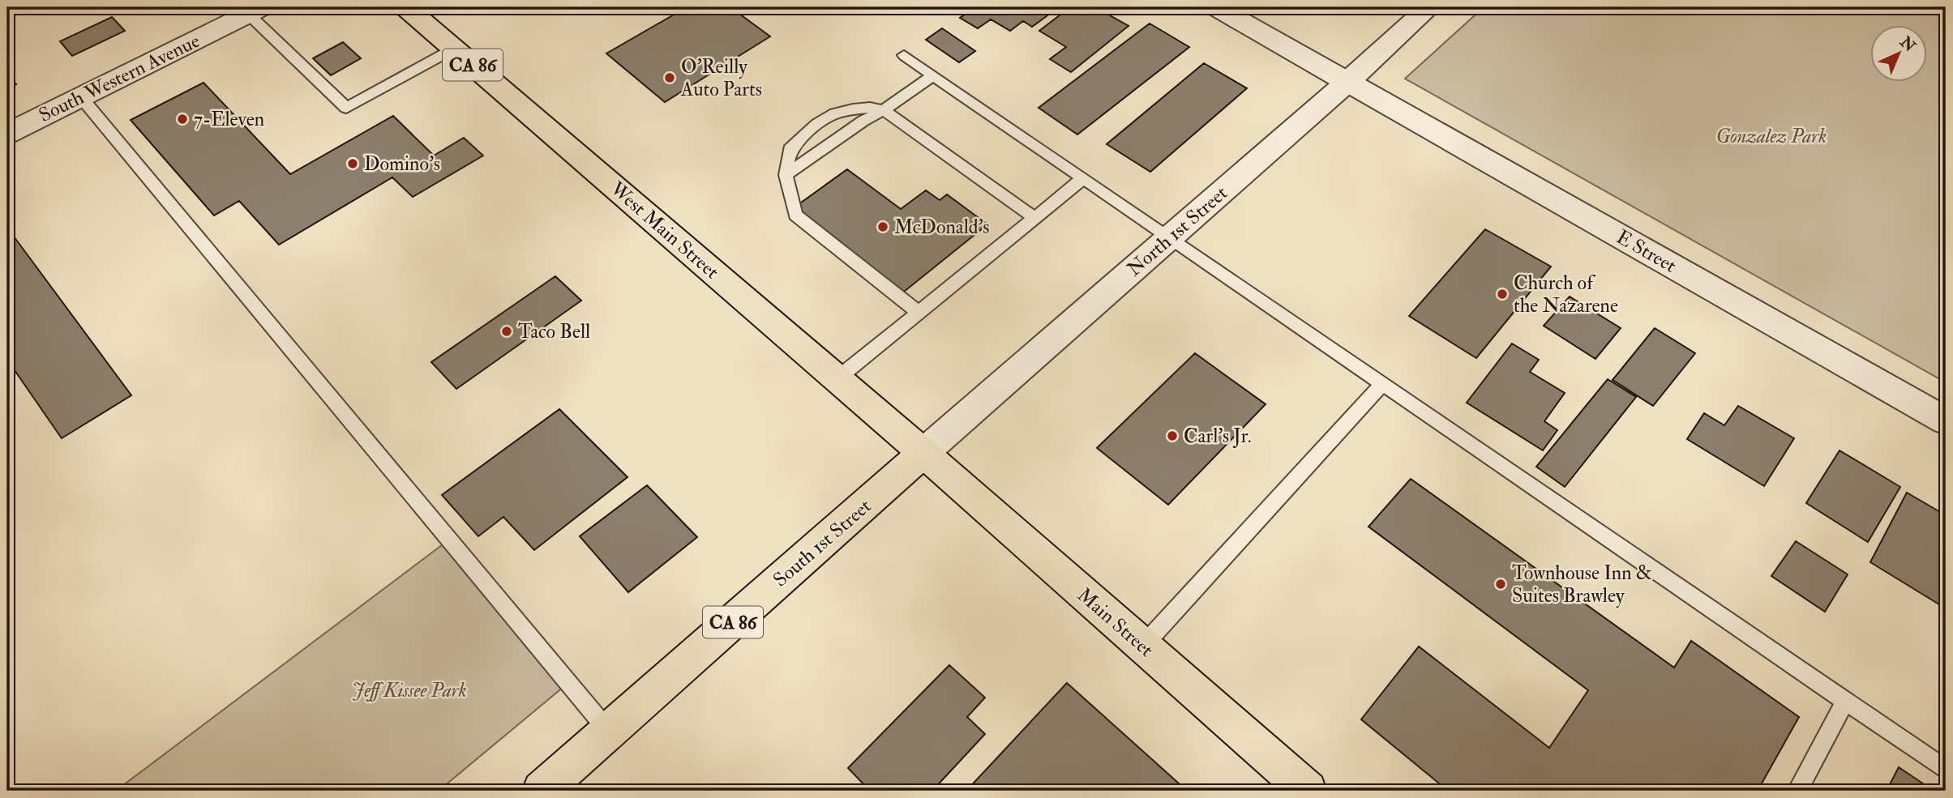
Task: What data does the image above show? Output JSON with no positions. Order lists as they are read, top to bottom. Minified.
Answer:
{"streets":{"main road":["CA 86","West Main Street","South 1st Street","Main Street"],"street":["South Western Avenue","North 1st Street","E Street"]},"crossings":[["West Main Street","North 1st Street"],["West Main Street","South 1st Street"],["West Main Street","Main Street"],["North 1st Street","E Street"],["North 1st Street","South 1st Street"],["North 1st Street","Main Street"],["South 1st Street","Main Street"]],"parks":["Gonzalez Park","Jeff Kissee Park"],"places":["O'Reilly Auto Parts","7-Eleven","Domino's","McDonald's","Church of the Nazarene","Taco Bell","Carl's Jr.","Townhouse Inn & Suites Brawley"],"north":"top right"}
